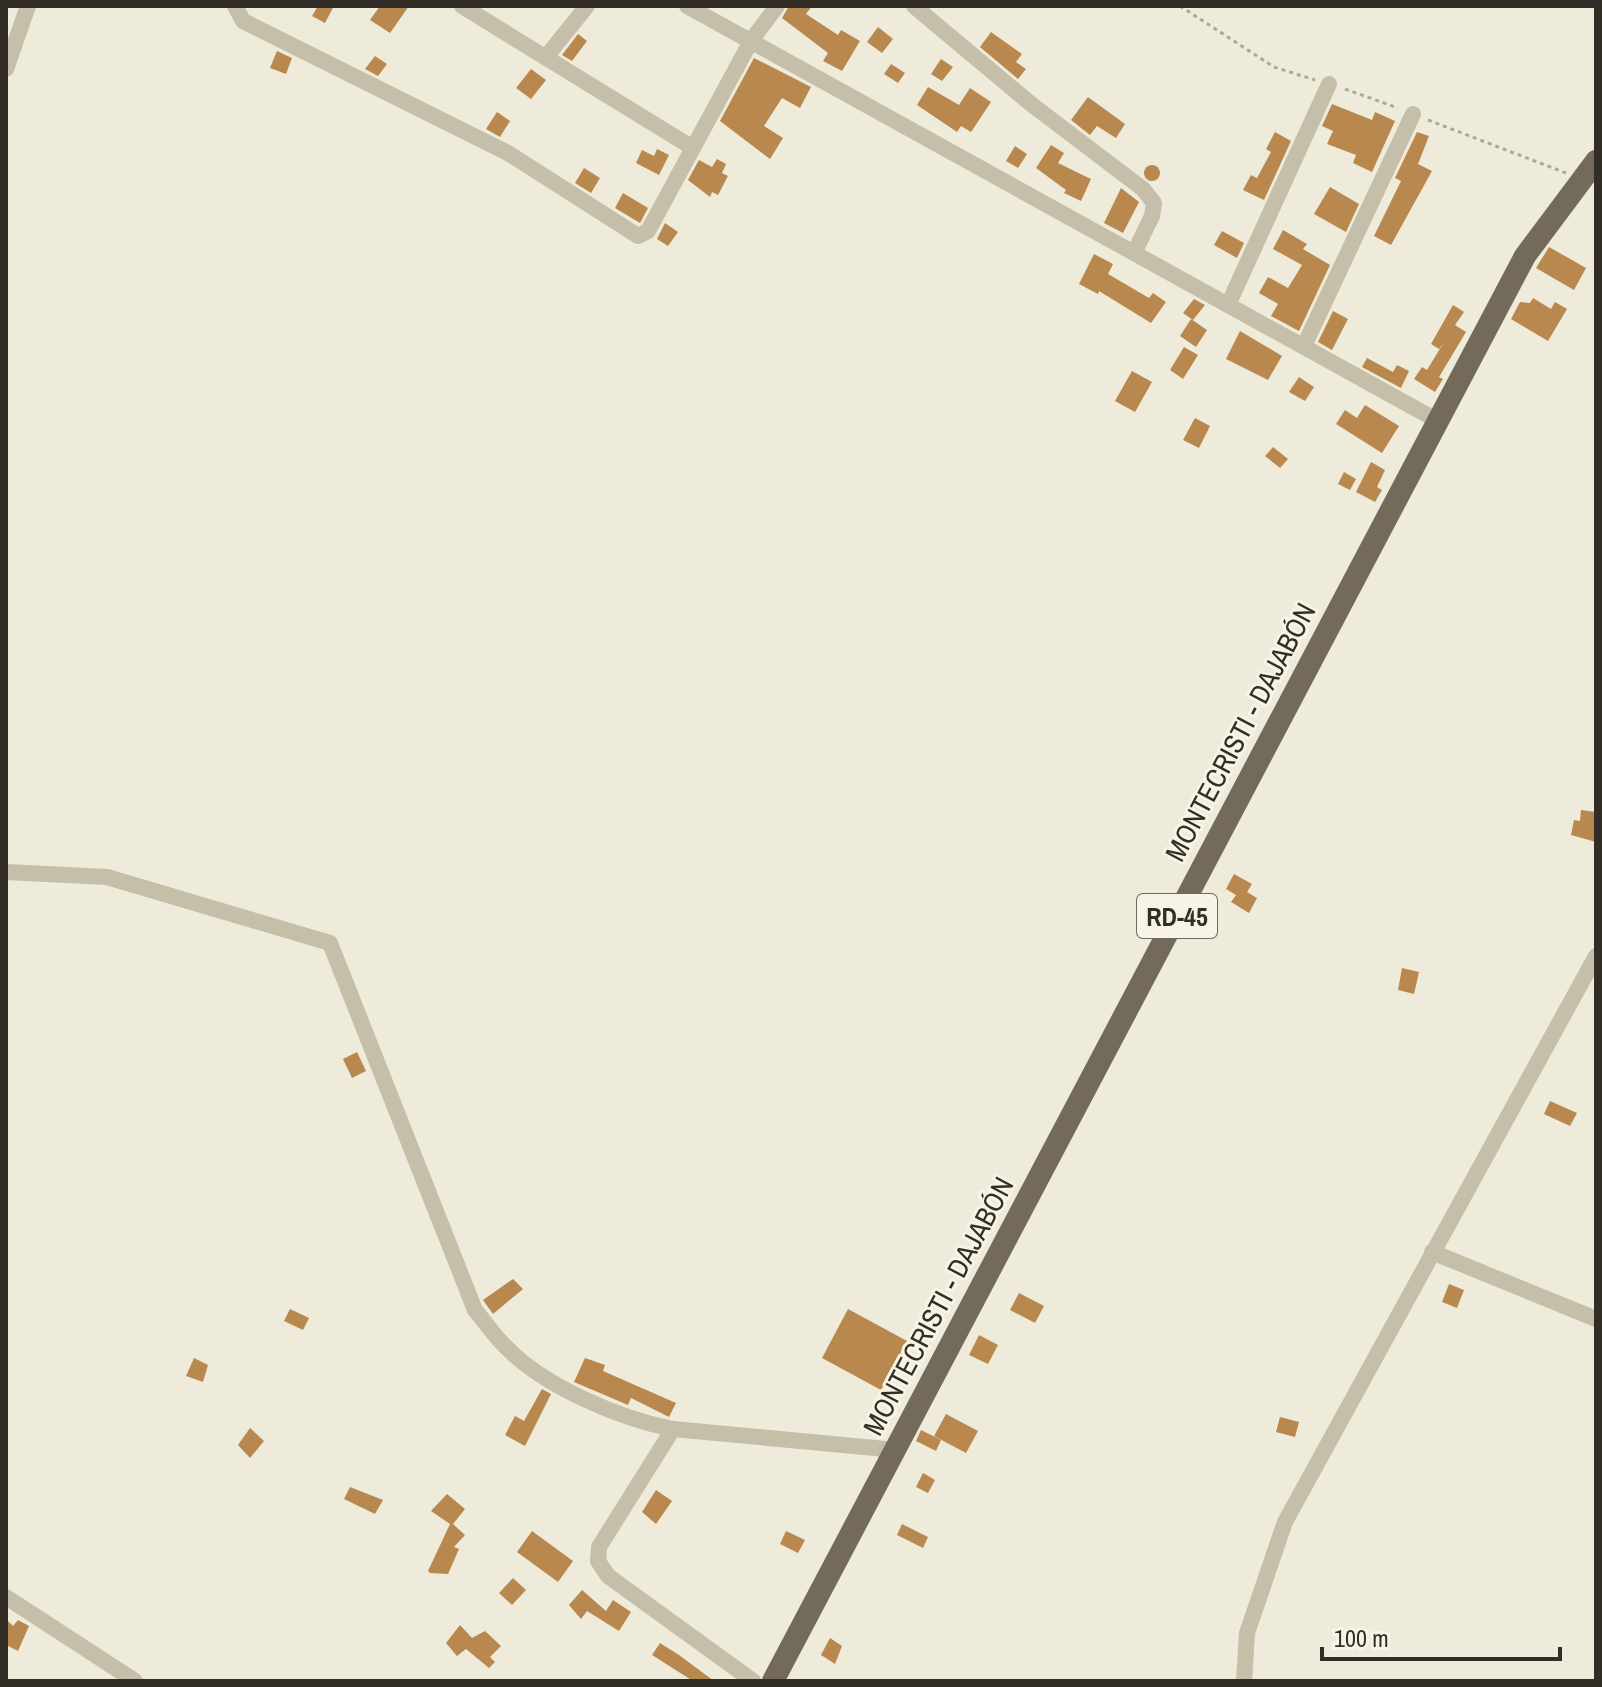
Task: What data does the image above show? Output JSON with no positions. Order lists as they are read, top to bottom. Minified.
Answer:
{"streets":{"main road":["MONTECRISTI - DAJABÓN","RD-45"]},"scale_bar":"100 m"}
